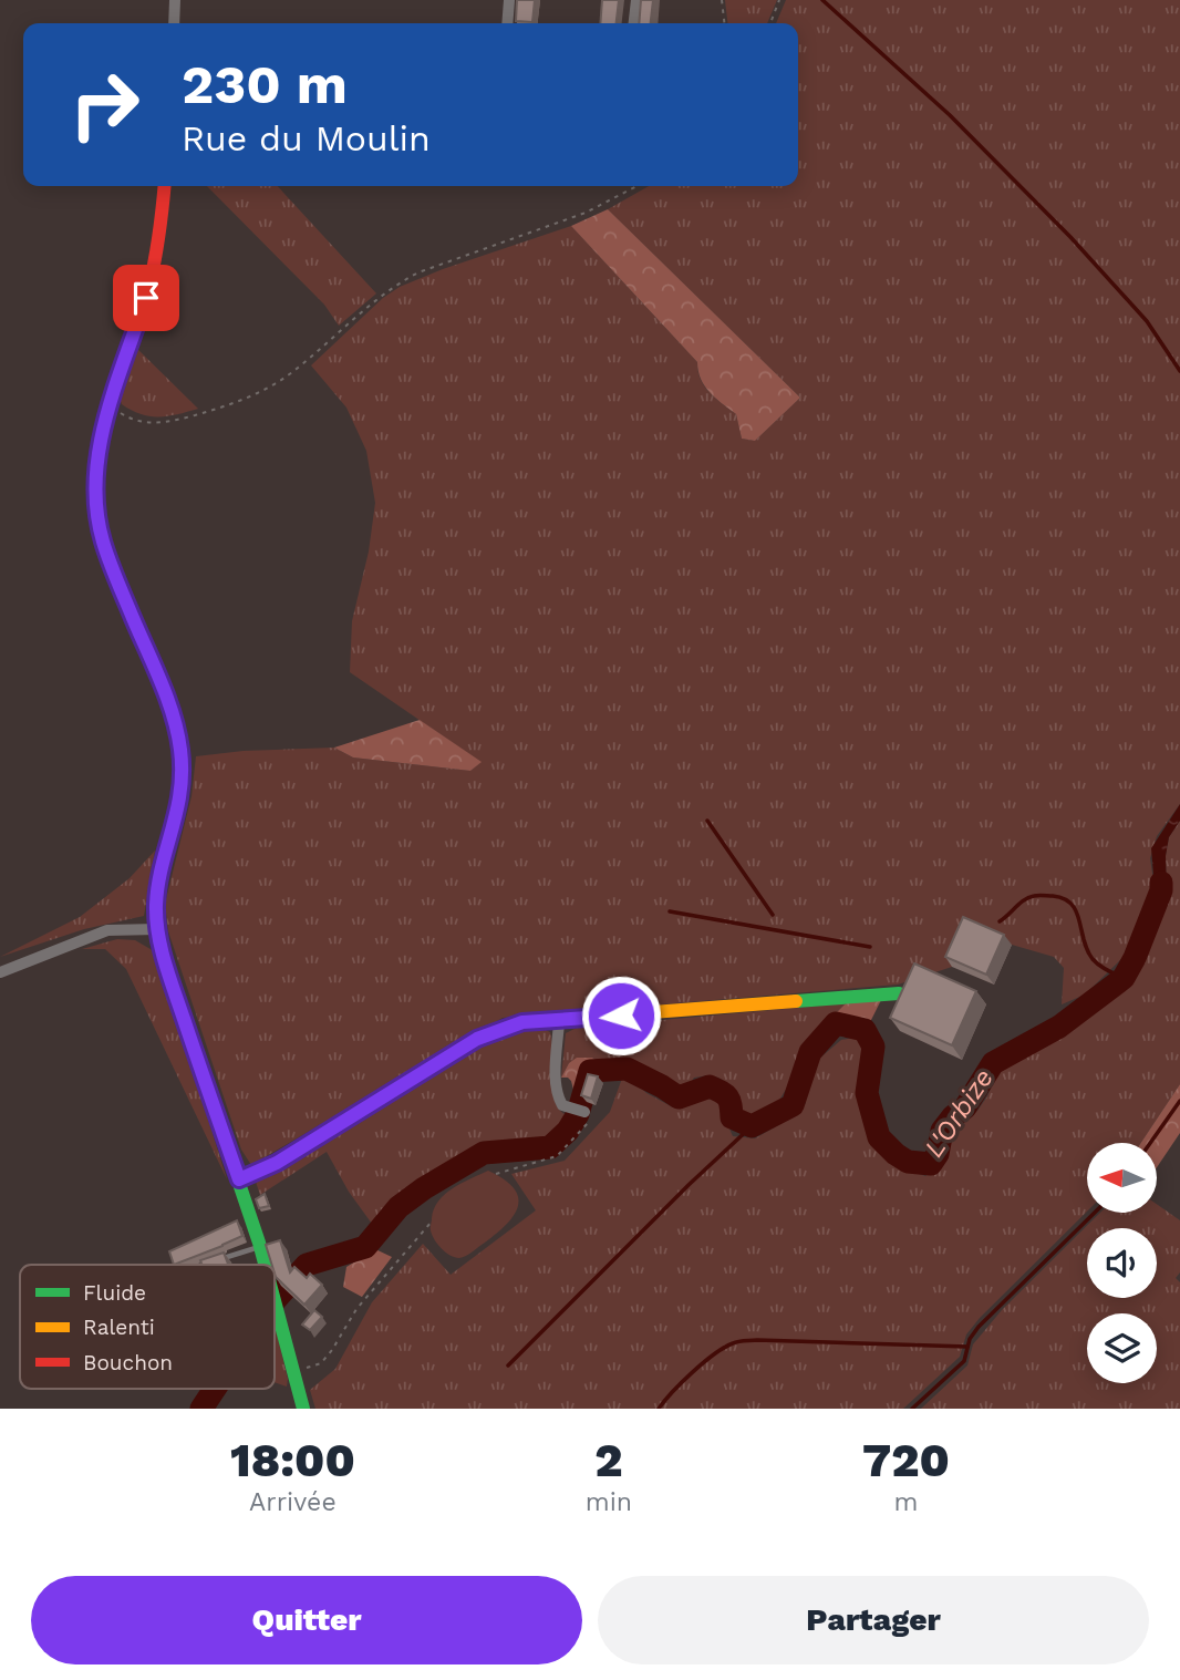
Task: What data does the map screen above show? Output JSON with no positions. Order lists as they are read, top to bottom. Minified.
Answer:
{"water":["L'Orbize"],"legend":["Fluide","Ralenti","Bouchon"],"north":"left","page":{"turn":["230 m","Rue du Moulin"],"eta":["18:00","Arrivée","2","min","720","m"],"buttons":["Quitter","Partager"]}}
